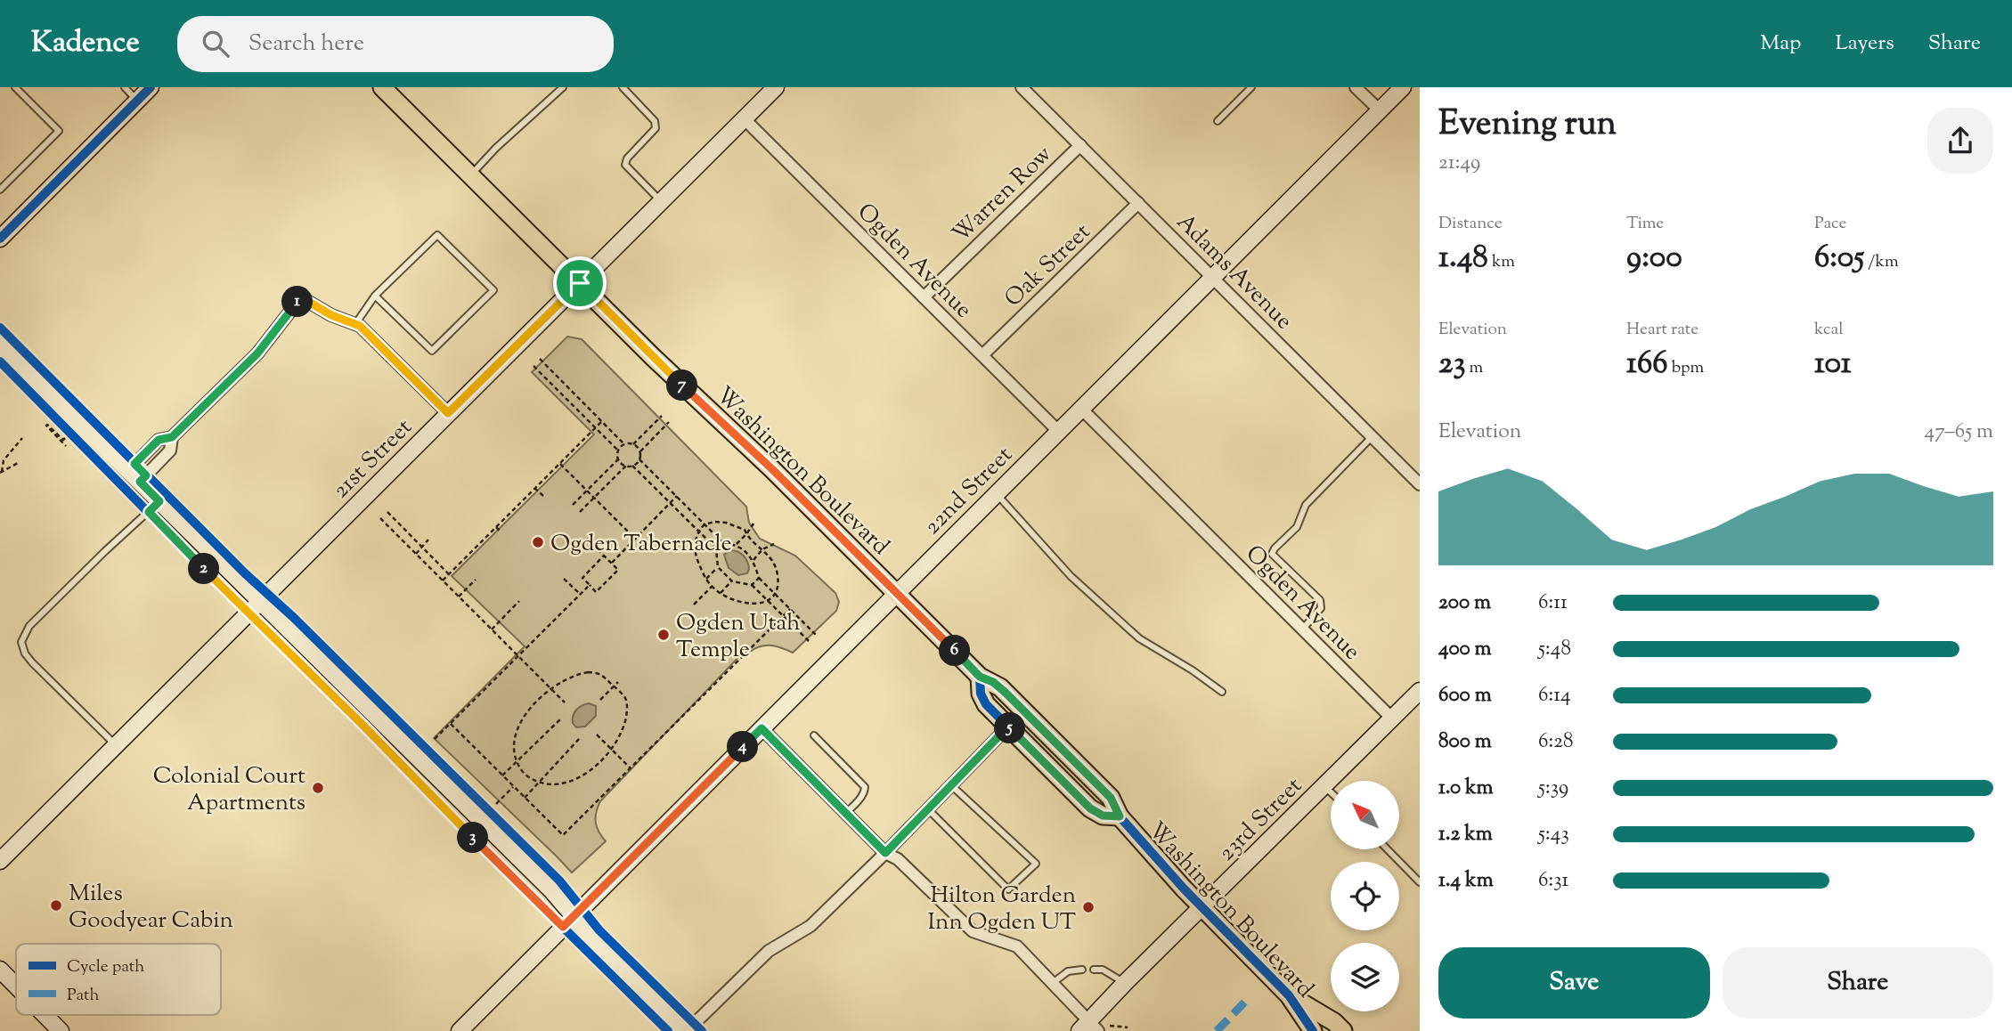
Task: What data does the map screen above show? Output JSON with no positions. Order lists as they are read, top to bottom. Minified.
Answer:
{"streets":{"main road":["Washington Boulevard"],"street":["Warren Row","Ogden Avenue","Oak Street","Adams Avenue","21st Street","22nd Street","23rd Street"]},"crossings":[["Warren Row","Ogden Avenue"],["Warren Row","Adams Avenue"],["Ogden Avenue","Oak Street"],["Ogden Avenue","21st Street"],["Ogden Avenue","22nd Street"],["Ogden Avenue","23rd Street"],["Oak Street","Adams Avenue"],["Adams Avenue","22nd Street"],["21st Street","Washington Boulevard"],["Washington Boulevard","22nd Street"],["Washington Boulevard","23rd Street"]],"places":["Ogden Tabernacle","Ogden Utah Temple","Colonial Court Apartments","Miles Goodyear Cabin","Hilton Garden Inn Ogden UT"],"legend":["Cycle path","Path"],"north":"top left","page":{"header":"Kadence","search":"Search here","nav":["Map","Layers","Share"],"heading":["Evening run","21:49"],"stats":[["Distance","1.48 km"],["Time","9:00"],["Pace","6:05 /km"],["Elevation","23 m"],["Heart rate","166 bpm"],["kcal","101"]],"pins":["1","7","2","6","5","4","3"],"chart":["Elevation","47–65 m"],"list":[{"name":"200 m","note":"6:11"},{"name":"400 m","note":"5:48"},{"name":"600 m","note":"6:14"},{"name":"800 m","note":"6:28"},{"name":"1.0 km","note":"5:39"},{"name":"1.2 km","note":"5:43"},{"name":"1.4 km","note":"6:31"}],"buttons":["Save","Share"]}}
